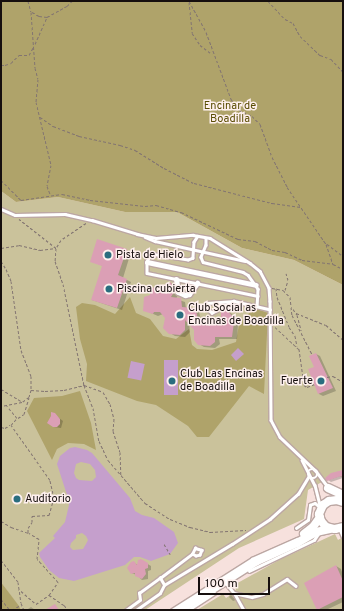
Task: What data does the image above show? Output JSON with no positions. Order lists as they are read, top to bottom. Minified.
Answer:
{"parks":["Encinar de Boadilla"],"places":["Pista de Hielo","Piscina cubierta","Club Social as Encinas de Boadilla","Club Las Encinas de Boadilla","Fuerte","Auditorio"],"scale_bar":"100 m"}
